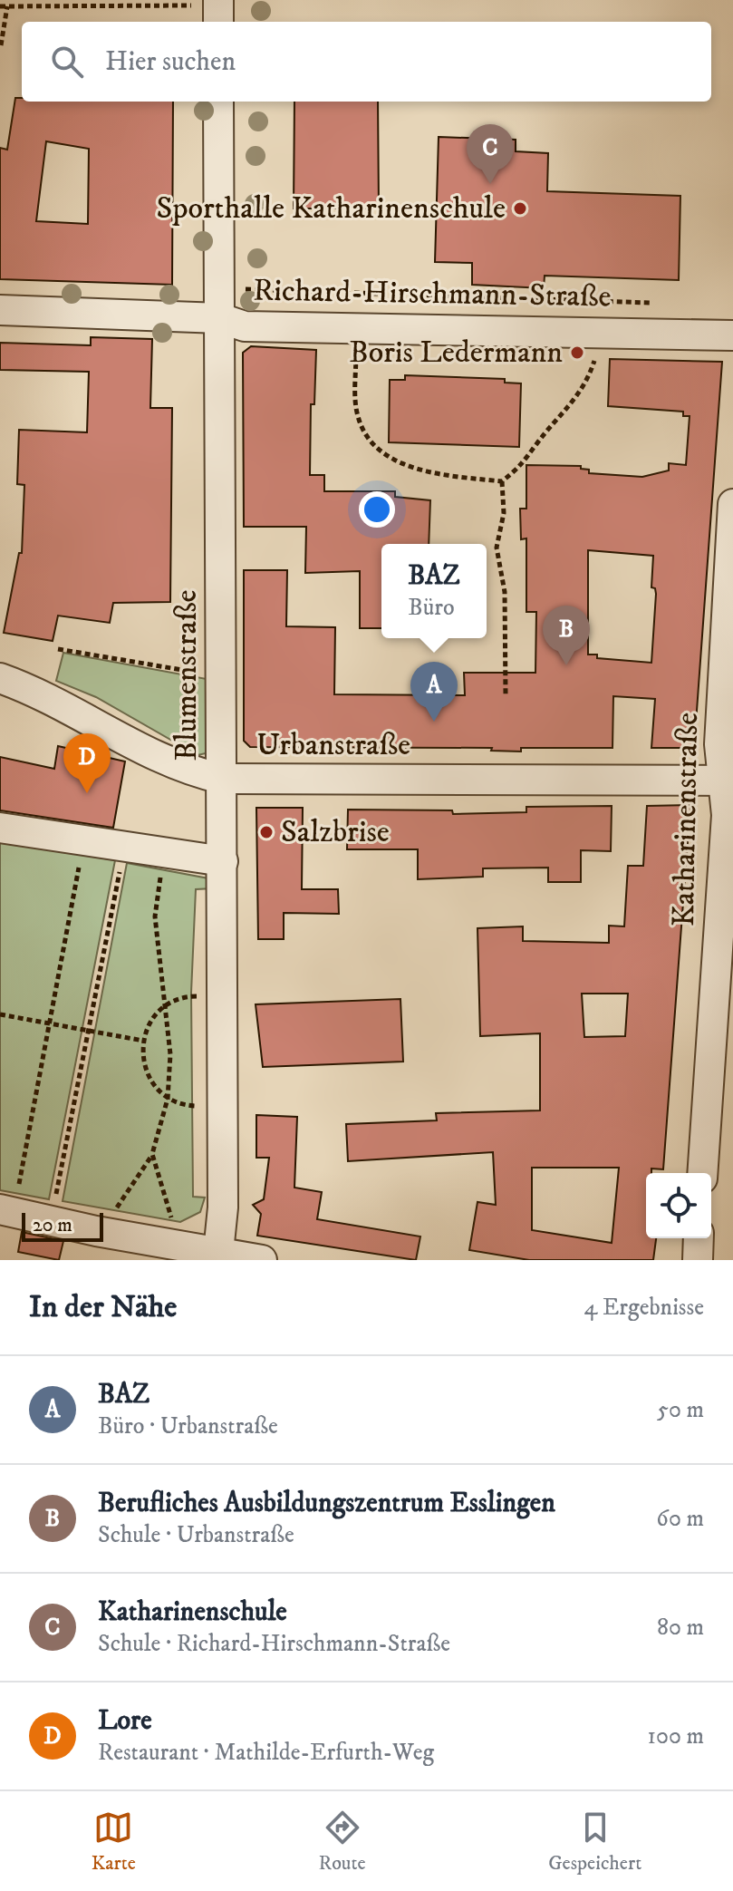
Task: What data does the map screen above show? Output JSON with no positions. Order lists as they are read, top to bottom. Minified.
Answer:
{"streets":{"street":["Richard-Hirschmann-Straße","Blumenstraße","Urbanstraße","Katharinenstraße"]},"crossings":[["Richard-Hirschmann-Straße","Blumenstraße"],["Blumenstraße","Urbanstraße"],["Urbanstraße","Katharinenstraße"]],"places":["Sporthalle Katharinenschule","Boris Ledermann","Salzbrise"],"scale_bar":"20 m","page":{"search":"Hier suchen","pins":["C","B","A","D"],"popup":["BAZ","Büro"],"scale":"20 m","heading":["In der Nähe","4 Ergebnisse"],"list":[{"mark":"A","name":"BAZ","note":"Büro · Urbanstraße","value":"50 m"},{"mark":"B","name":"Berufliches Ausbildungszentrum Esslingen","note":"Schule · Urbanstraße","value":"60 m"},{"mark":"C","name":"Katharinenschule","note":"Schule · Richard-Hirschmann-Straße","value":"80 m"},{"mark":"D","name":"Lore","note":"Restaurant · Mathilde-Erfurth-Weg","value":"100 m"}],"nav":["Karte","Route","Gespeichert"]}}
